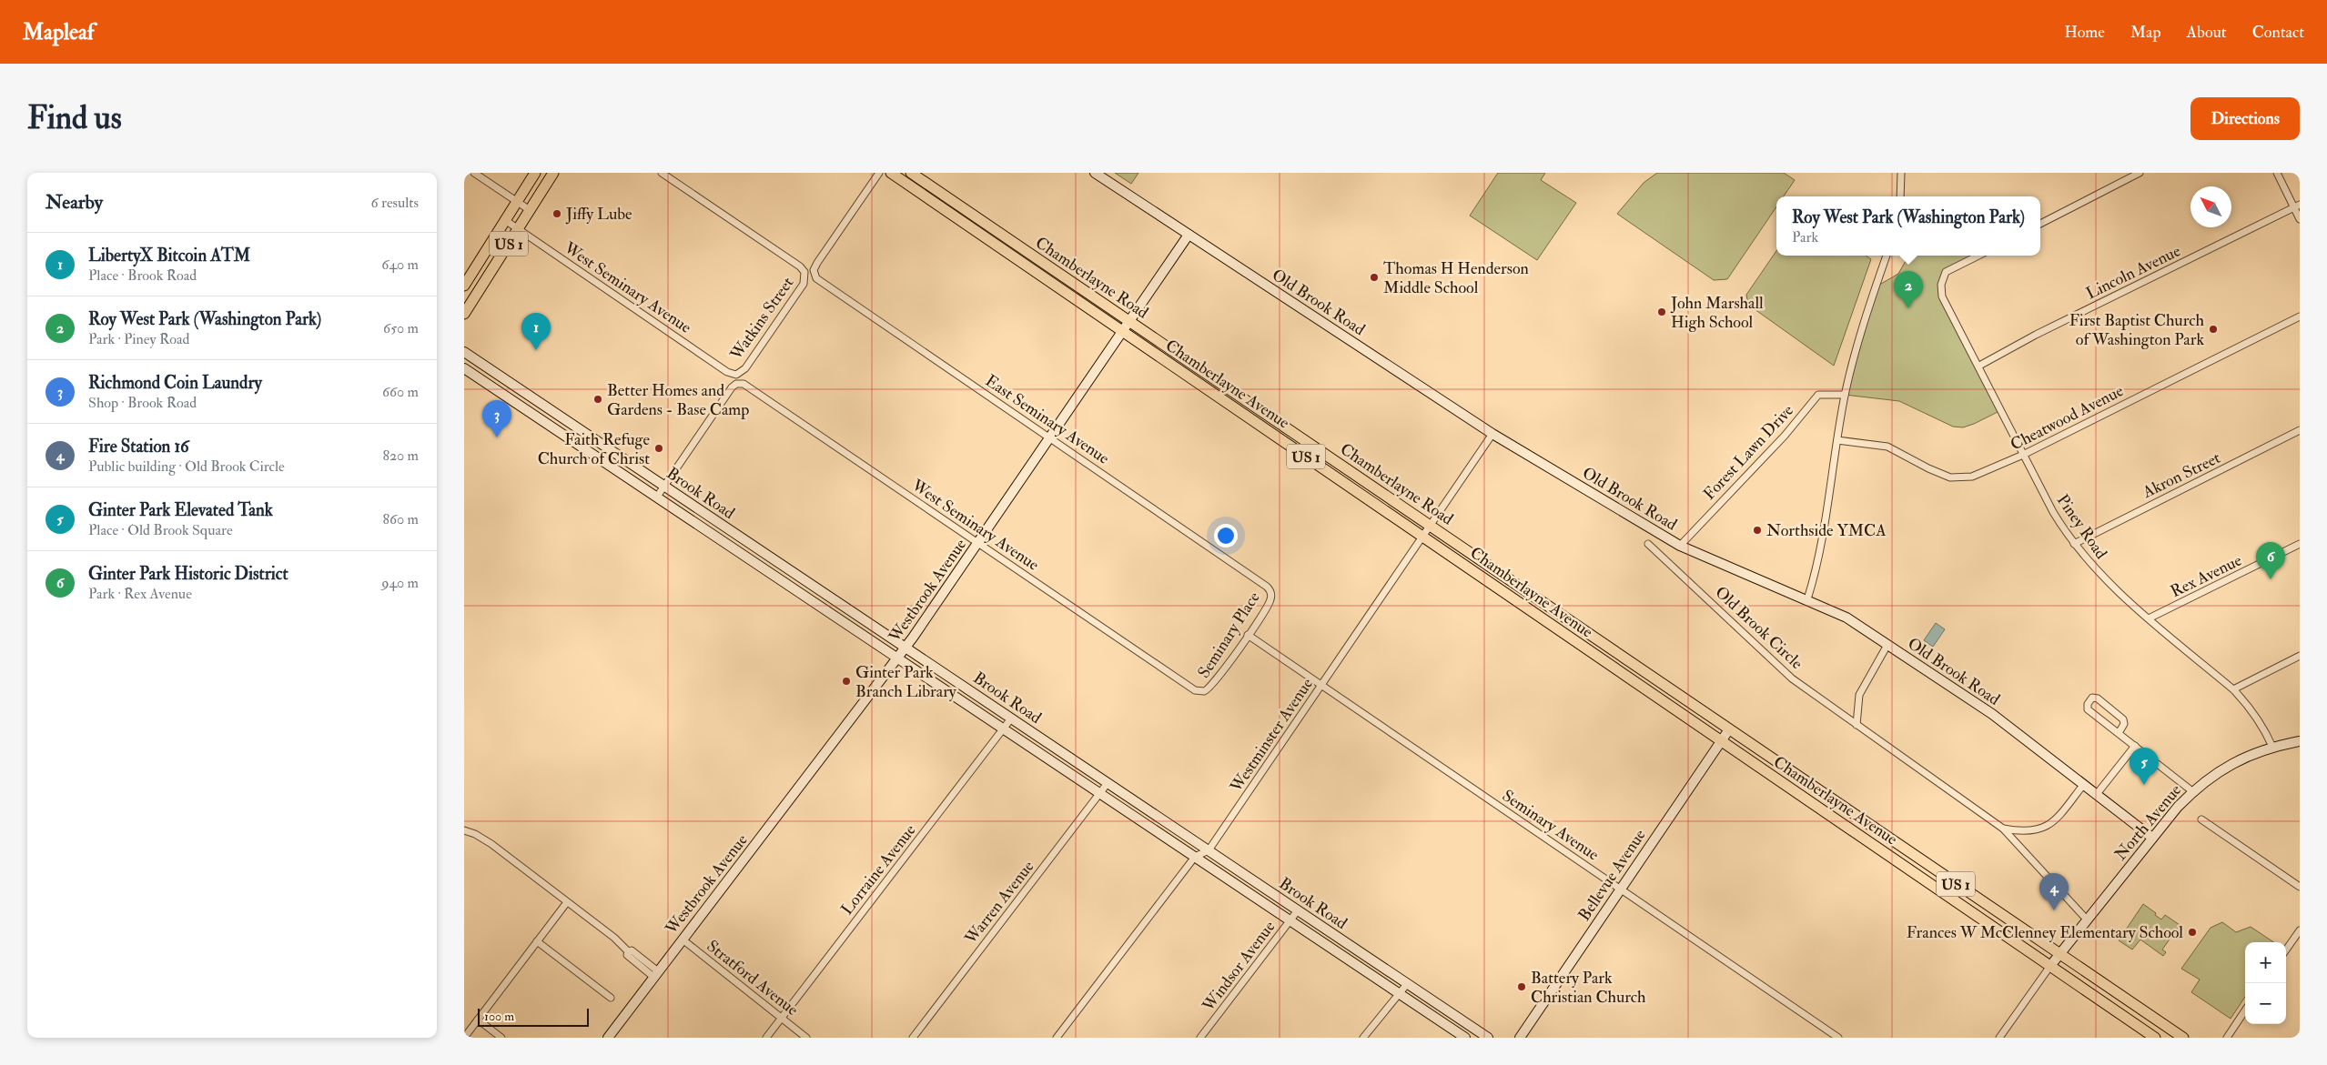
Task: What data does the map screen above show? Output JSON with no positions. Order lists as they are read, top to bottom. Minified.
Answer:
{"streets":{"main road":["US 1","Chamberlayne Road","Chamberlayne Avenue"],"street":["Lincoln Avenue","West Seminary Avenue","Old Brook Road","Watkins Street","Cheatwood Avenue","East Seminary Avenue","Forest Lawn Drive","Akron Street","Brook Road","Piney Road","Rex Avenue","Westbrook Avenue","Old Brook Circle","Seminary Place","Westminster Avenue","North Avenue","Seminary Avenue","Lorraine Avenue","Bellevue Avenue","Warren Avenue","Windsor Avenue","Stratford Avenue"]},"crossings":[["US 1","West Seminary Avenue"],["Lincoln Avenue","Piney Road"],["Chamberlayne Road","Chamberlayne Avenue"],["Chamberlayne Road","Westbrook Avenue"],["Chamberlayne Road","Westminster Avenue"],["Chamberlayne Road","Bellevue Avenue"],["West Seminary Avenue","Watkins Street"],["West Seminary Avenue","Westbrook Avenue"],["West Seminary Avenue","Seminary Place"],["Old Brook Road","Forest Lawn Drive"],["Old Brook Road","Westbrook Avenue"],["Old Brook Road","Westminster Avenue"],["Old Brook Road","North Avenue"],["Watkins Street","East Seminary Avenue"],["Watkins Street","Brook Road"],["Chamberlayne Avenue","Westbrook Avenue"],["Chamberlayne Avenue","Westminster Avenue"],["Chamberlayne Avenue","North Avenue"],["Chamberlayne Avenue","Bellevue Avenue"],["Cheatwood Avenue","Piney Road"],["East Seminary Avenue","Westbrook Avenue"],["East Seminary Avenue","Seminary Place"],["Akron Street","Piney Road"],["Brook Road","Westbrook Avenue"],["Brook Road","Westminster Avenue"],["Brook Road","Lorraine Avenue"],["Brook Road","Warren Avenue"],["Brook Road","Windsor Avenue"],["Piney Road","Rex Avenue"],["Piney Road","North Avenue"],["Westbrook Avenue","Stratford Avenue"],["Old Brook Circle","North Avenue"],["Seminary Place","Seminary Avenue"],["Westminster Avenue","Seminary Avenue"],["Seminary Avenue","Bellevue Avenue"],["Lorraine Avenue","Stratford Avenue"]],"places":["Jiffy Lube","Thomas H Henderson Middle School","John Marshall High School","First Baptist Church of Washington Park","Better Homes and Gardens - Base Camp","Faith Refuge Church of Christ","Northside YMCA","Ginter Park Branch Library","Frances W McClenney Elementary School","Battery Park Christian Church"],"scale_bar":"100 m","north":"top left","page":{"header":"Mapleaf","nav":["Home","Map","About","Contact"],"buttons":"Directions","title":"Find us","heading":["Nearby","6 results"],"popup":["Roy West Park (Washington Park)","Park"],"list":[{"mark":"1","name":"LibertyX Bitcoin ATM","note":"Place · Brook Road","value":"640 m"},{"mark":"2","name":"Roy West Park (Washington Park)","note":"Park · Piney Road","value":"650 m"},{"mark":"3","name":"Richmond Coin Laundry","note":"Shop · Brook Road","value":"660 m"},{"mark":"4","name":"Fire Station 16","note":"Public building · Old Brook Circle","value":"820 m"},{"mark":"5","name":"Ginter Park Elevated Tank","note":"Place · Old Brook Square","value":"860 m"},{"mark":"6","name":"Ginter Park Historic District","note":"Park · Rex Avenue","value":"940 m"}],"pins":["2","1","3","6","5","4"],"map_buttons":["+","−"],"scale":"100 m"}}
